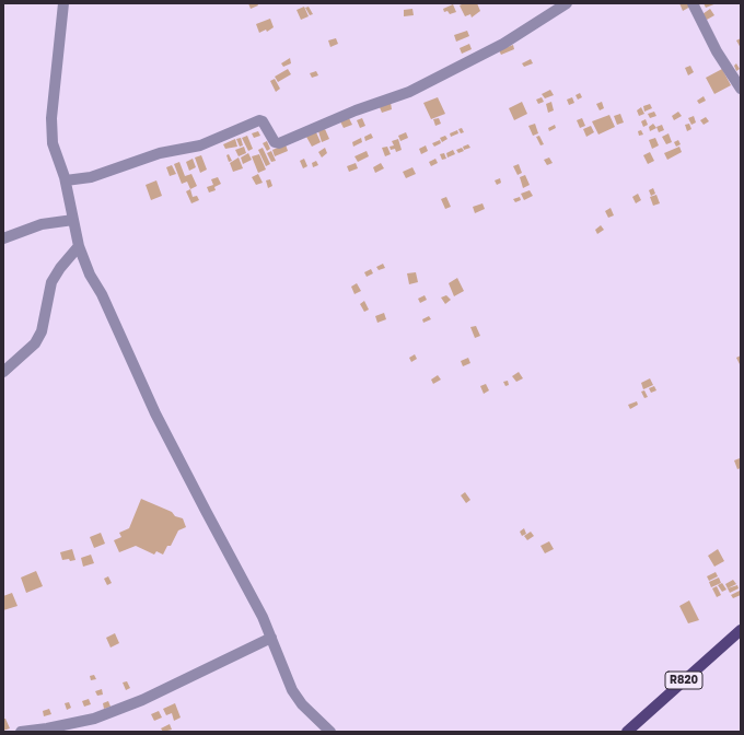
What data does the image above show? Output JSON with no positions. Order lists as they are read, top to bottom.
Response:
{
  "streets": {
    "main road": ["R820"]
  }
}
